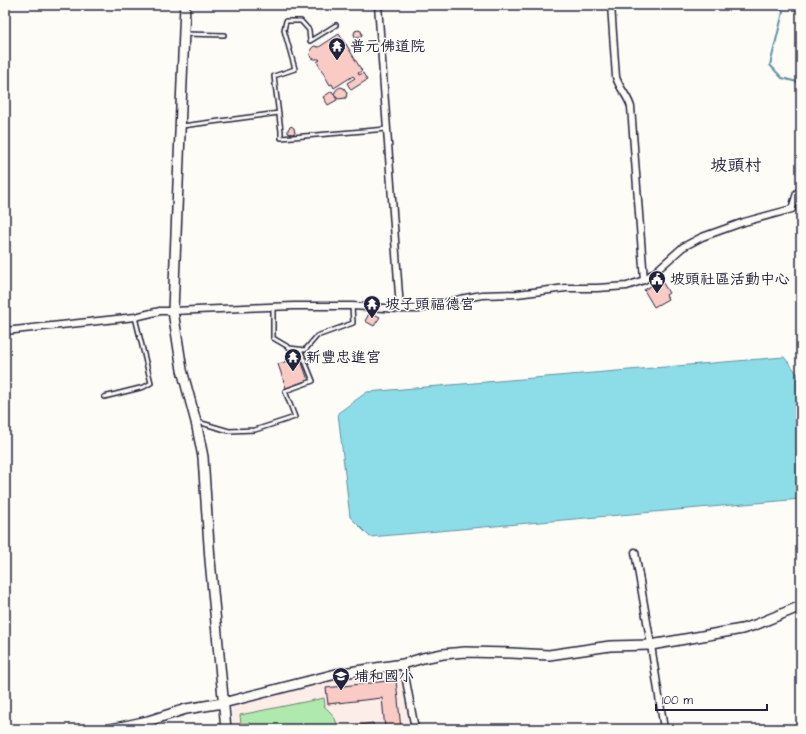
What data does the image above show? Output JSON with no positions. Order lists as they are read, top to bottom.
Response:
{
  "districts": ["坡頭村"],
  "places": {
    "temple": ["普元佛道院", "坡子頭福德宫", "新豐忠進宮"],
    "public building": ["坡頭社區活動中心"],
    "school or university": ["埔和國小"]
  },
  "scale_bar": "100 m"
}
